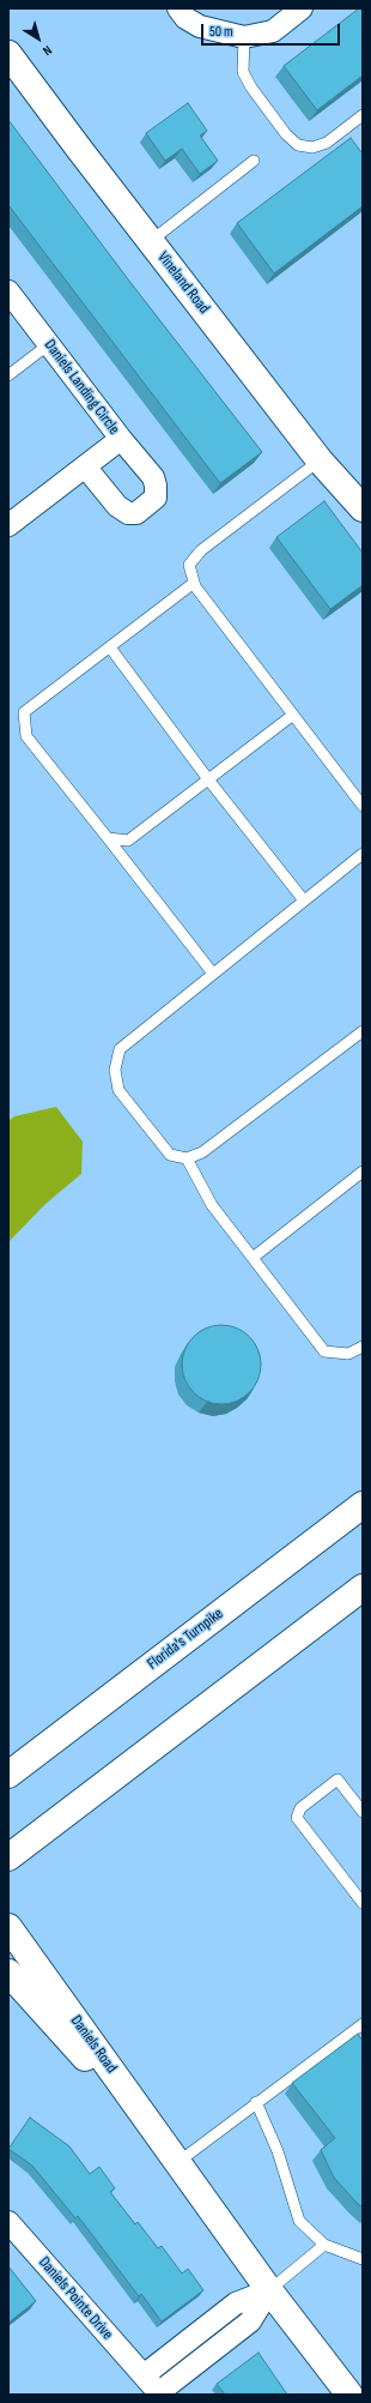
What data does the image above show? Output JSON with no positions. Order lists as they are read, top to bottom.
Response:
{
  "streets": {
    "main road": ["Vineland Road", "Florida's Turnpike", "Daniels Road"],
    "street": ["Daniels Landing Circle", "Daniels Pointe Drive"]
  },
  "scale_bar": "50 m",
  "north": "bottom right"
}
